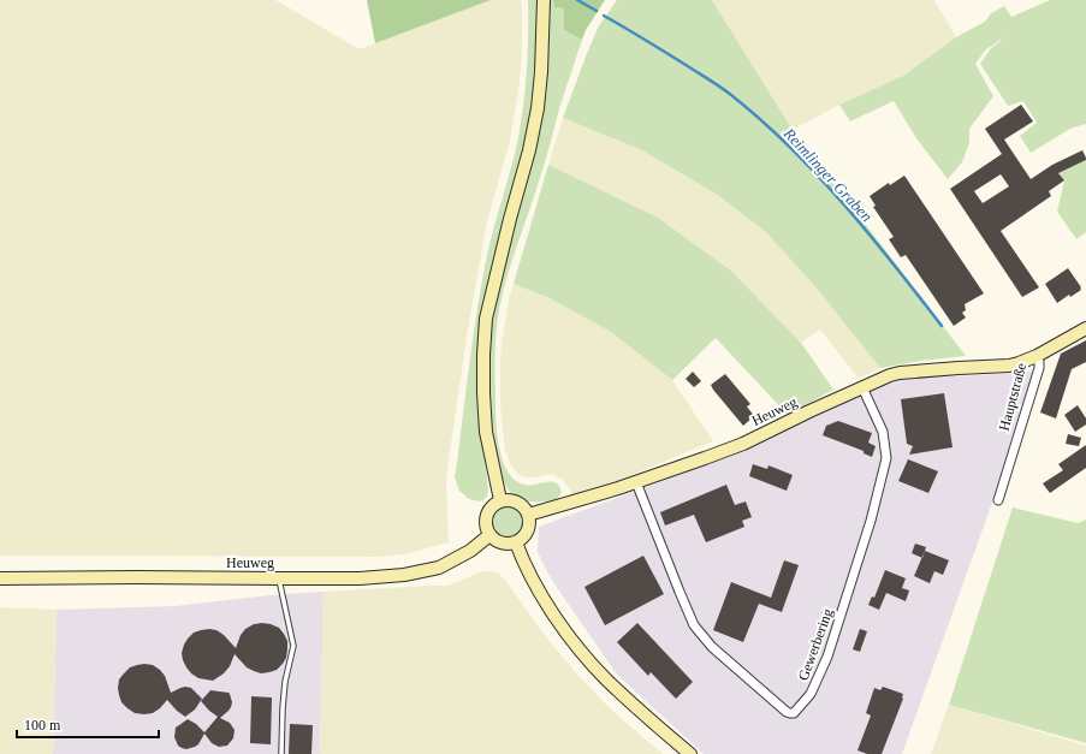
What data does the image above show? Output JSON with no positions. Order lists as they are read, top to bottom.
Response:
{
  "streets": {
    "street": ["Hauptstraße", "Heuweg", "Gewerbering"]
  },
  "crossings": [
    ["Hauptstraße", "Heuweg"],
    ["Heuweg", "Gewerbering"]
  ],
  "water": ["Reimlinger Graben"],
  "scale_bar": "100 m"
}
